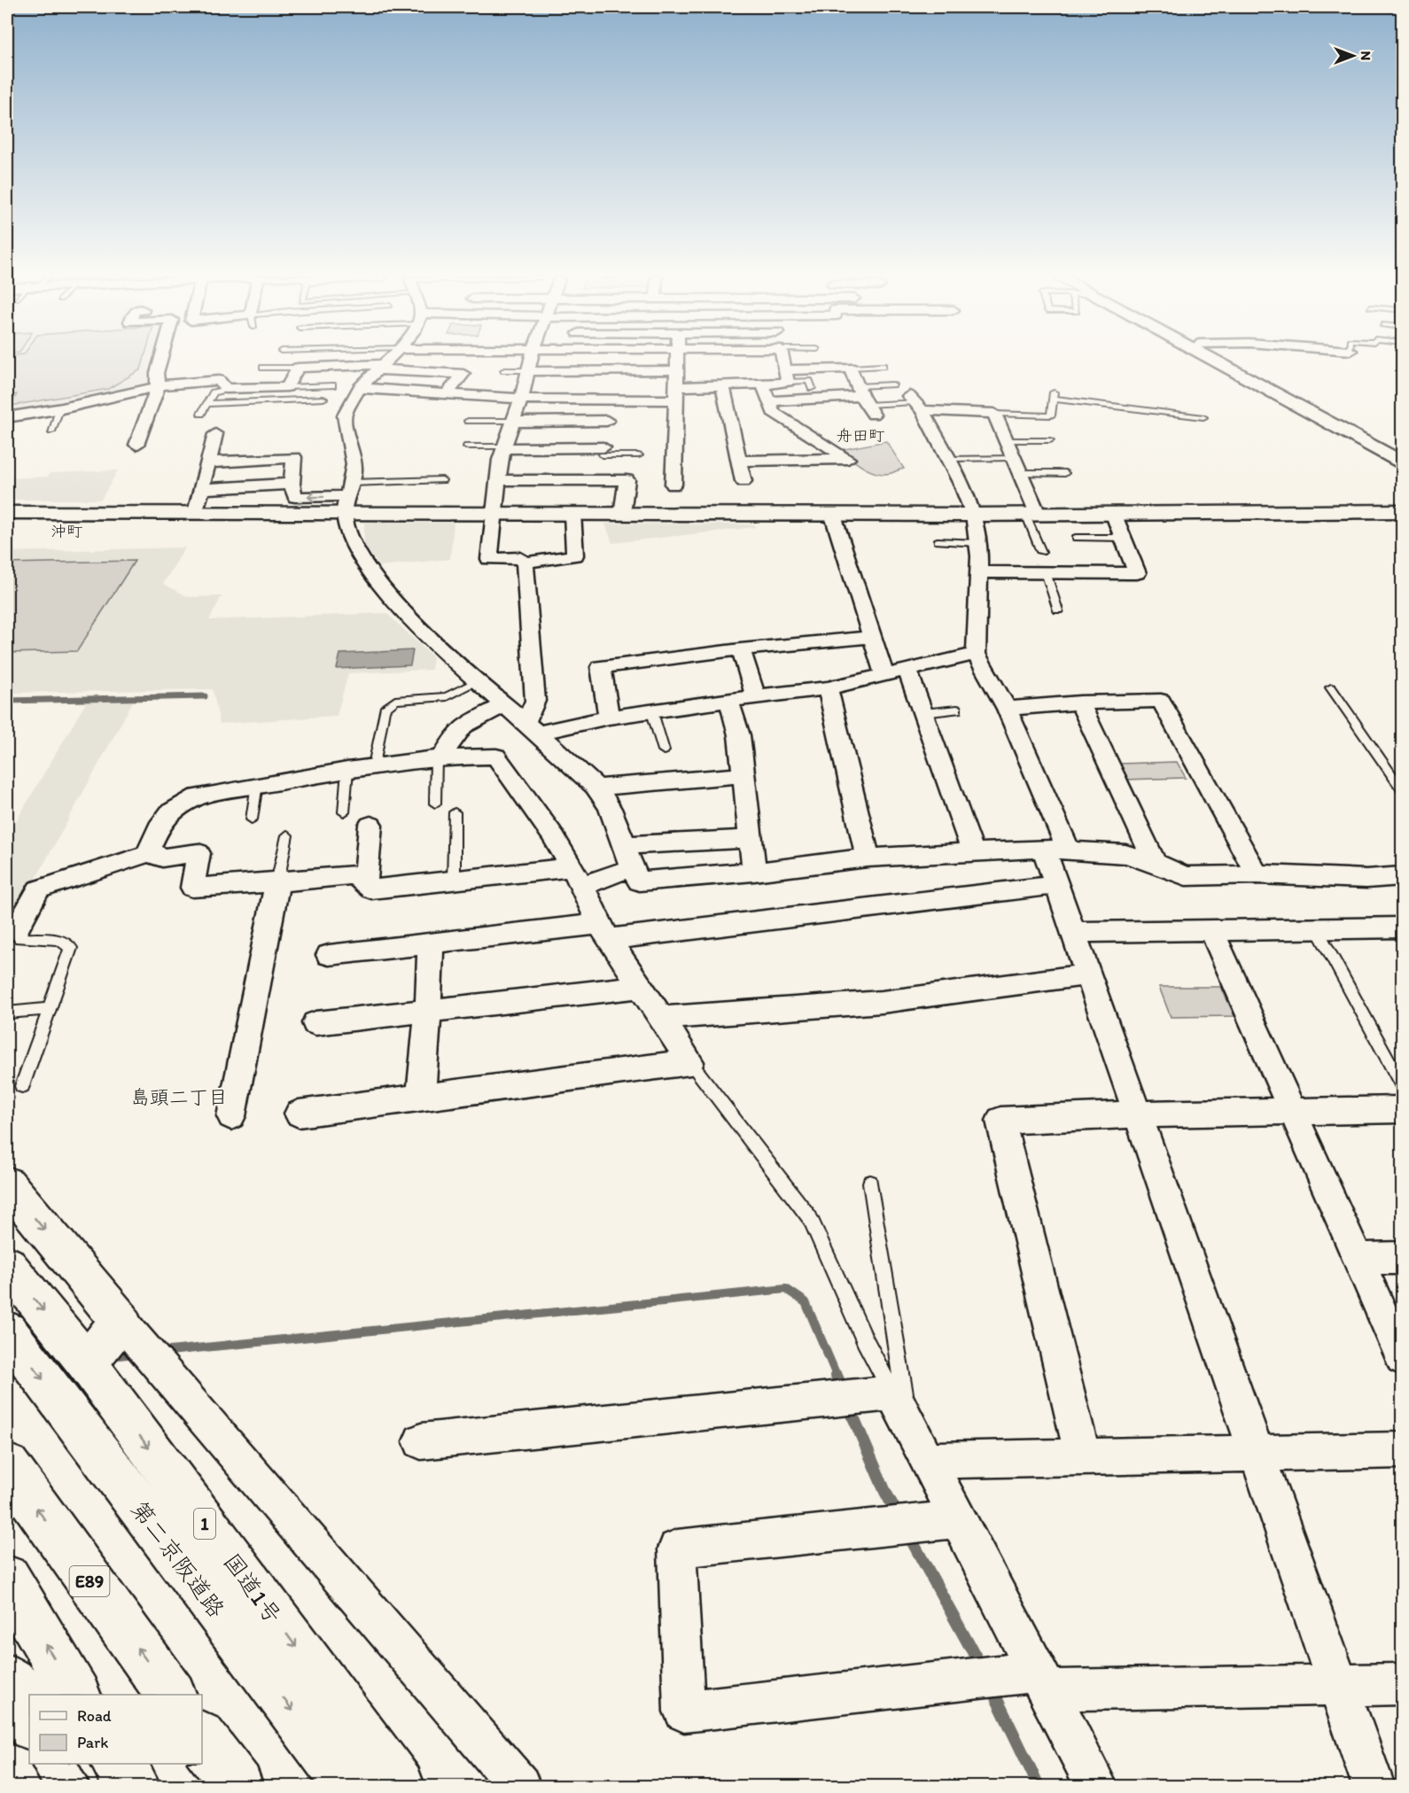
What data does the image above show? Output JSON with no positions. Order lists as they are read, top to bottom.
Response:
{
  "streets": {
    "main road": [
      "1",
      "第二京阪道路",
      "E89",
      "国道1号"
    ]
  },
  "districts": ["舟田町", "沖町", "島頭二丁目"],
  "legend": ["Road", "Park"],
  "north": "right"
}
